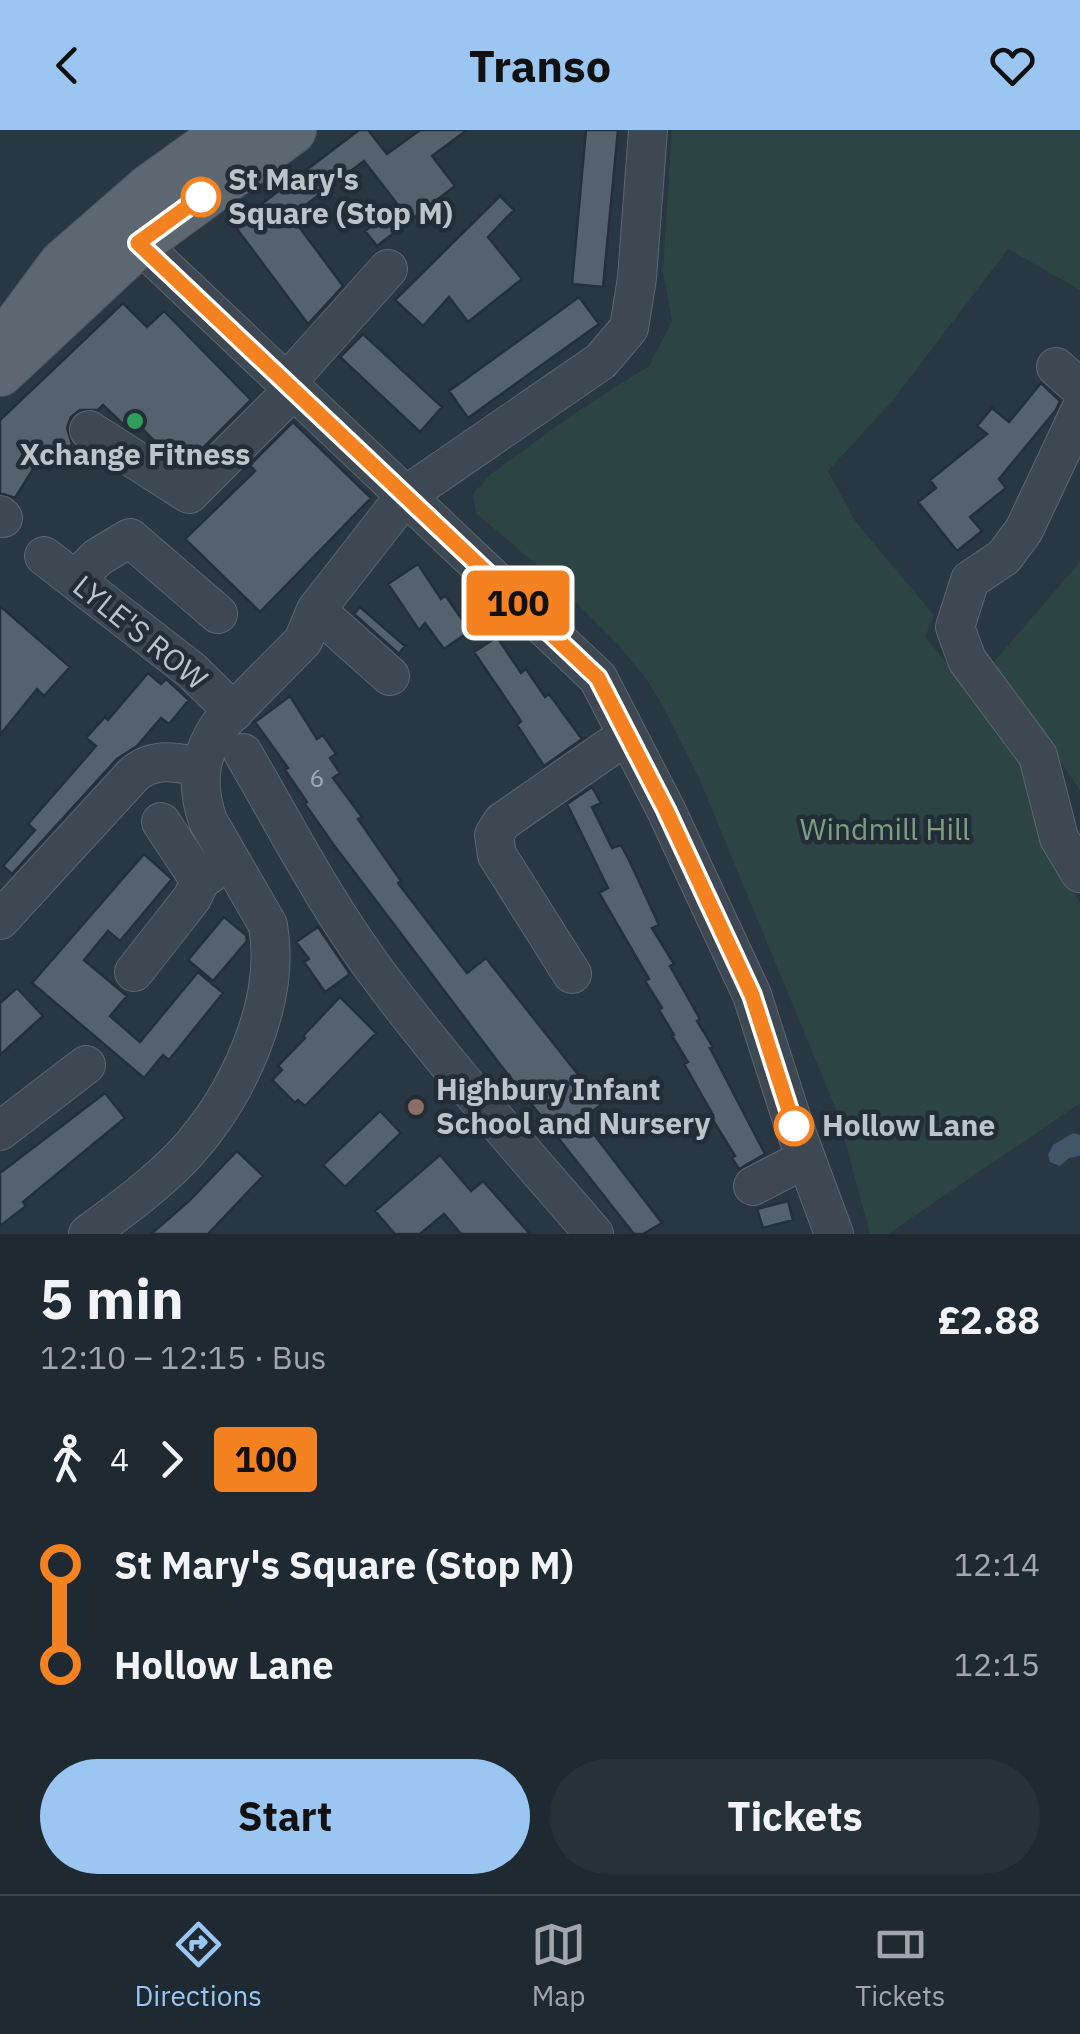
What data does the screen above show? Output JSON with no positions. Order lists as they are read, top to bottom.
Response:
{
  "streets": {
    "street": ["LYLE'S ROW"]
  },
  "parks": ["Windmill Hill"],
  "places": [
    "St Mary's Square (Stop M)",
    "Xchange Fitness",
    "Highbury Infant School and Nursery",
    "Hollow Lane"
  ],
  "lines": ["bus line 100"],
  "house_numbers": ["6"],
  "page": {
    "header": "Transo",
    "on_map": "100",
    "heading": ["5 min", "12:10 – 12:15 · Bus", "£2.88"],
    "legs": ["4", "100"],
    "list": [
      {
        "name": "St Mary's Square (Stop M)",
        "value": "12:14"
      },
      {
        "name": "Hollow Lane",
        "value": "12:15"
      }
    ],
    "buttons": ["Start", "Tickets"],
    "tabs": ["Directions", "Map", "Tickets"]
  }
}
